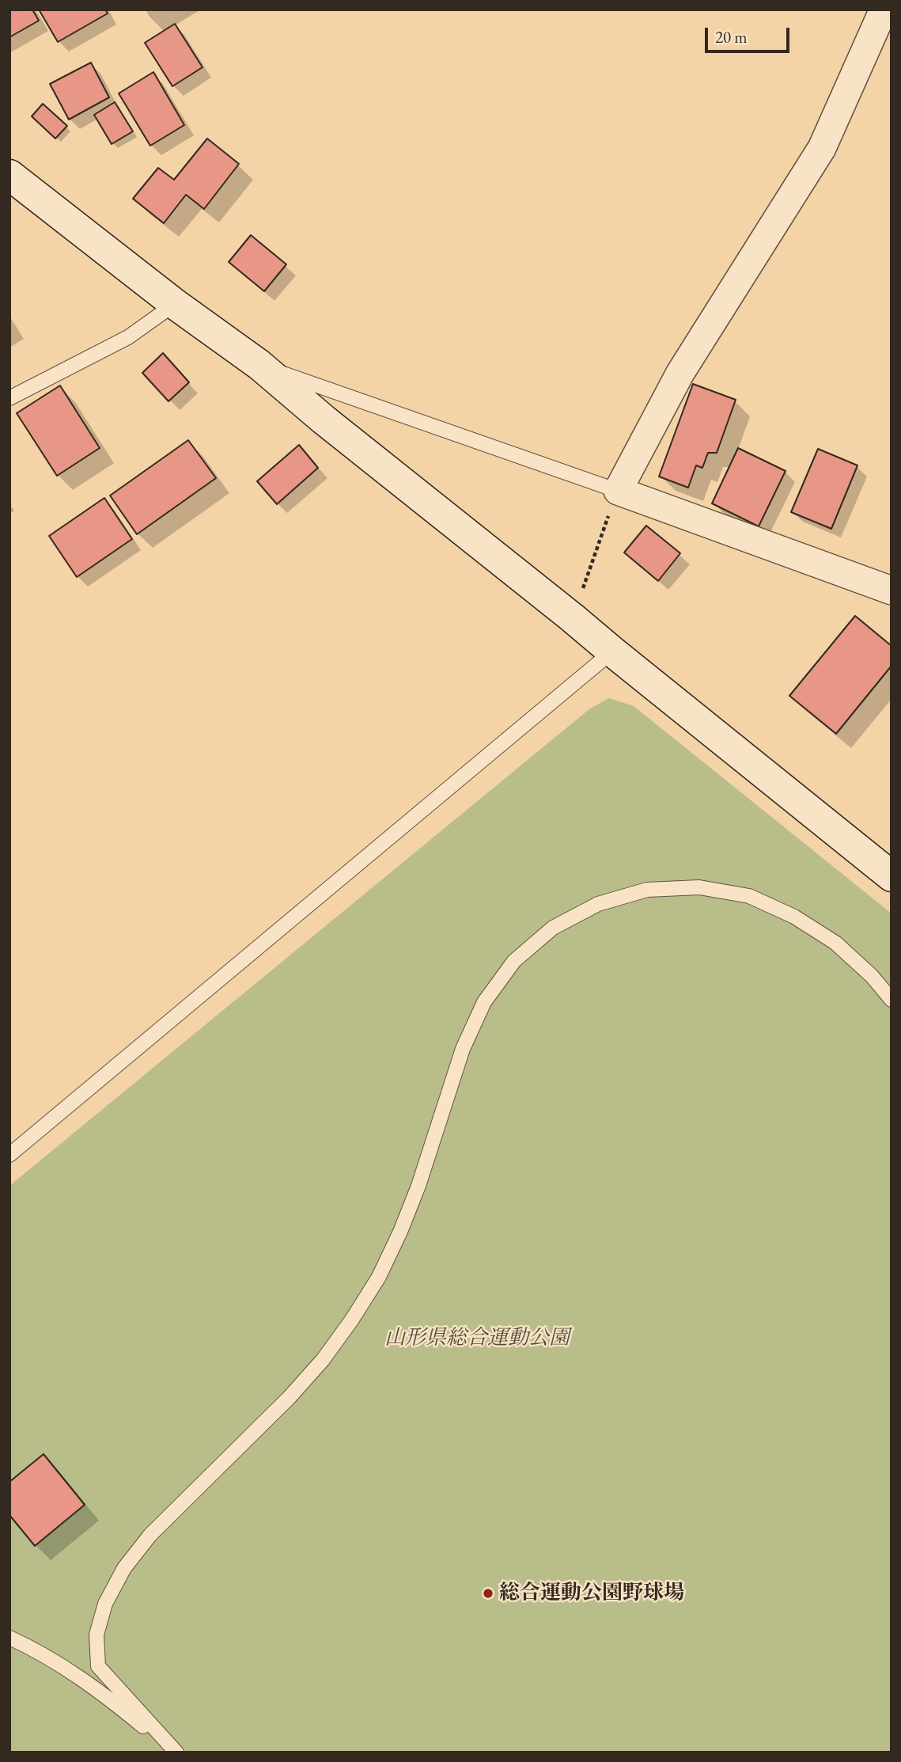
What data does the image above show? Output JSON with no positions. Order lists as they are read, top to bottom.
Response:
{
  "parks": ["山形県総合運動公園"],
  "places": ["総合運動公園野球場"],
  "scale_bar": "20 m"
}
